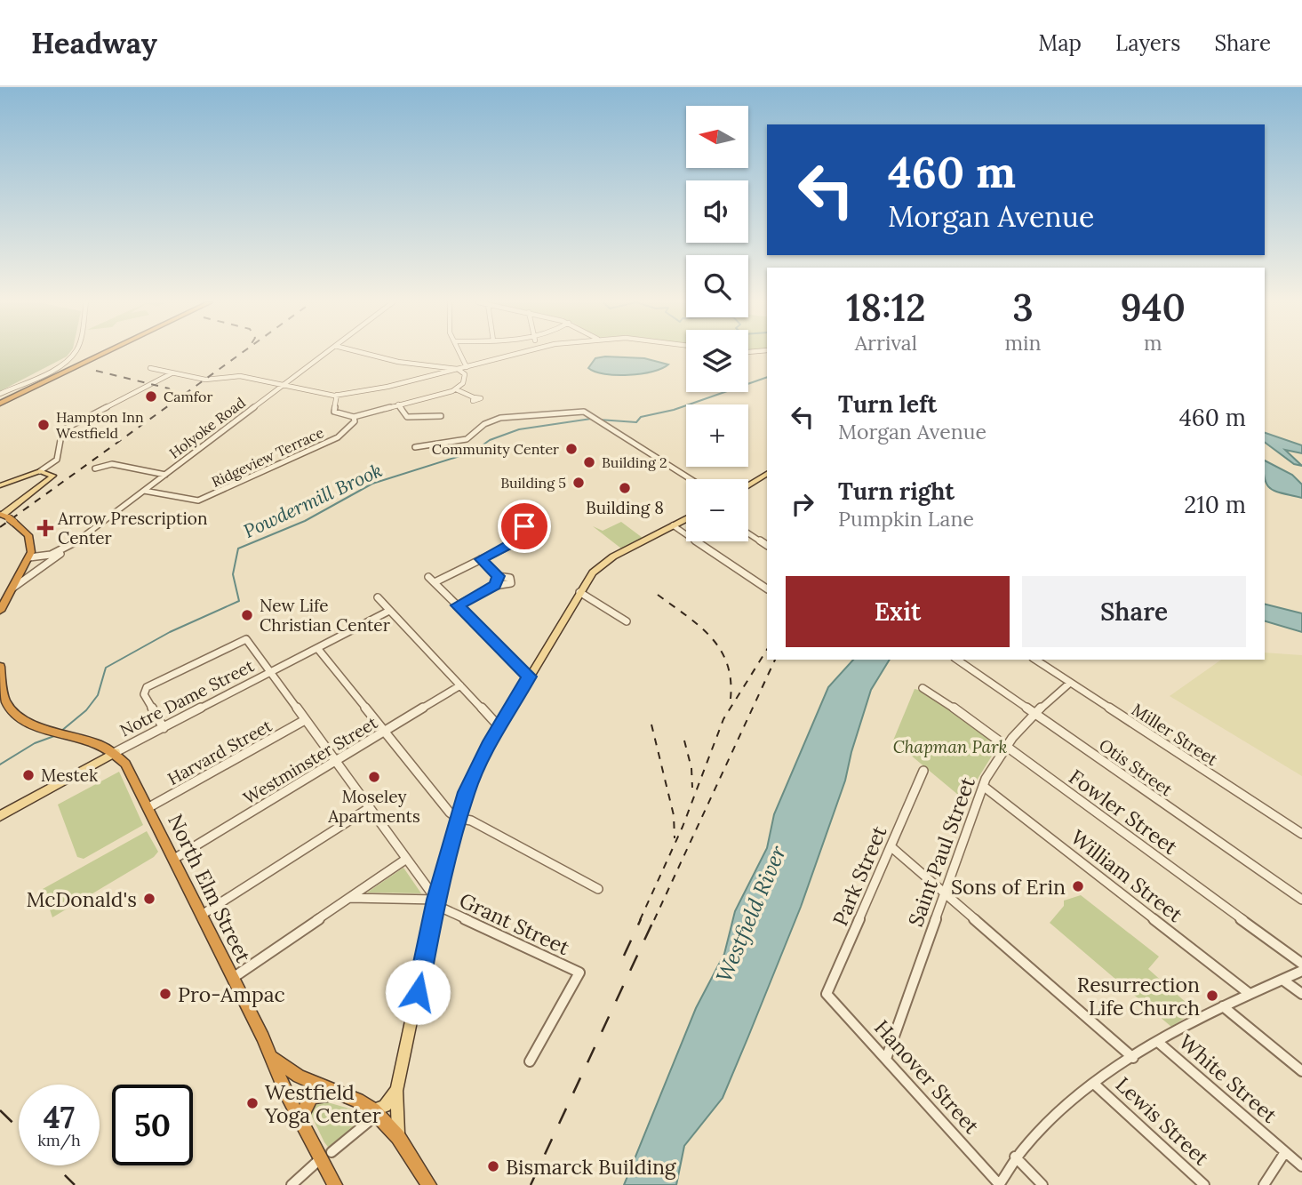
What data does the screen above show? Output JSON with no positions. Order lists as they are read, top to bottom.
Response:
{
  "streets": {
    "highway": ["North Elm Street"],
    "main road": ["Notre Dame Street"],
    "street": [
      "Holyoke Road",
      "Ridgeview Terrace",
      "Miller Street",
      "Harvard Street",
      "Westminster Street",
      "Otis Street",
      "Fowler Street",
      "Saint Paul Street",
      "Park Street",
      "William Street",
      "Grant Street",
      "Hanover Street",
      "White Street",
      "Lewis Street"
    ]
  },
  "crossings": [
    ["Holyoke Road", "Ridgeview Terrace"],
    ["Notre Dame Street", "North Elm Street"],
    ["Miller Street", "Saint Paul Street"],
    ["Harvard Street", "North Elm Street"],
    ["Westminster Street", "North Elm Street"],
    ["Otis Street", "Saint Paul Street"],
    ["Fowler Street", "Saint Paul Street"],
    ["Saint Paul Street", "William Street"],
    ["Saint Paul Street", "Hanover Street"],
    ["Park Street", "Hanover Street"]
  ],
  "water": ["Powdermill Brook", "Westfield River"],
  "parks": ["Chapman Park"],
  "places": {
    "other": [
      "Camfor",
      "Hampton Inn Westfield",
      "Community Center",
      "Building 2",
      "Building 5",
      "Building 8",
      "New Life Christian Center",
      "Mestek",
      "Moseley Apartments",
      "Sons of Erin",
      "McDonald's",
      "Pro-Ampac",
      "Resurrection Life Church",
      "Westfield Yoga Center",
      "Bismarck Building"
    ],
    "health": ["Arrow Prescription Center"]
  },
  "north": "left",
  "page": {
    "header": "Headway",
    "nav": ["Map", "Layers", "Share"],
    "map_buttons": ["+", "−"],
    "turn": ["460 m", "Morgan Avenue"],
    "eta": [
      "18:12",
      "Arrival",
      "3",
      "min",
      "940",
      "m"
    ],
    "list": [
      {
        "name": "Turn left",
        "note": "Morgan Avenue",
        "value": "460 m"
      },
      {
        "name": "Turn right",
        "note": "Pumpkin Lane",
        "value": "210 m"
      }
    ],
    "buttons": ["Exit", "Share"],
    "speed": "47 km/h",
    "limit": "50"
  }
}
